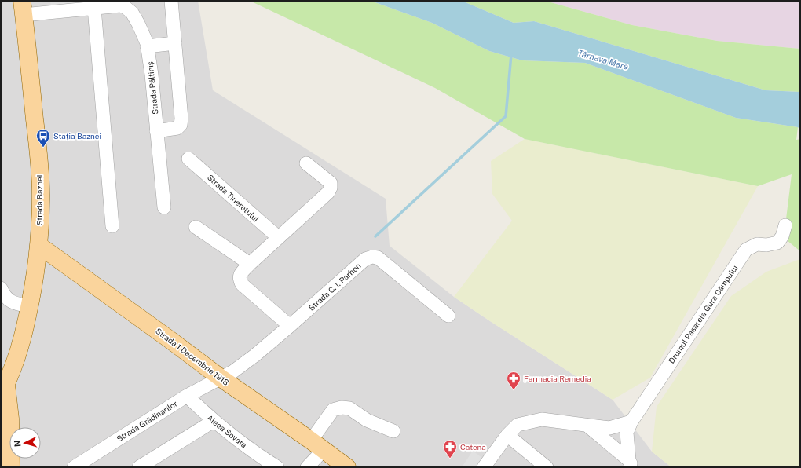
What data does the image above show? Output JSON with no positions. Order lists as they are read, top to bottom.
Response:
{
  "streets": {
    "main road": ["Strada Baznei", "Strada 1 Decembrie 1918"],
    "street": [
      "Strada Păltiniș",
      "Strada Tineretului",
      "Strada C. I. Parhon",
      "Drumul Pasarela Gura Câmpului",
      "Strada Grădinarilor",
      "Aleea Sovata"
    ]
  },
  "crossings": [
    ["Strada Păltiniș", "Strada Baznei"],
    ["Strada Baznei", "Strada 1 Decembrie 1918"],
    ["Strada C. I. Parhon", "Strada 1 Decembrie 1918"],
    ["Strada C. I. Parhon", "Strada Grădinarilor"],
    ["Strada 1 Decembrie 1918", "Strada Grădinarilor"],
    ["Strada Grădinarilor", "Aleea Sovata"]
  ],
  "water": ["Târnava Mare"],
  "places": {
    "bus stop": ["Stația Baznei"],
    "pharmacy": ["Farmacia Remedia", "Catena"]
  },
  "north": "left"
}
